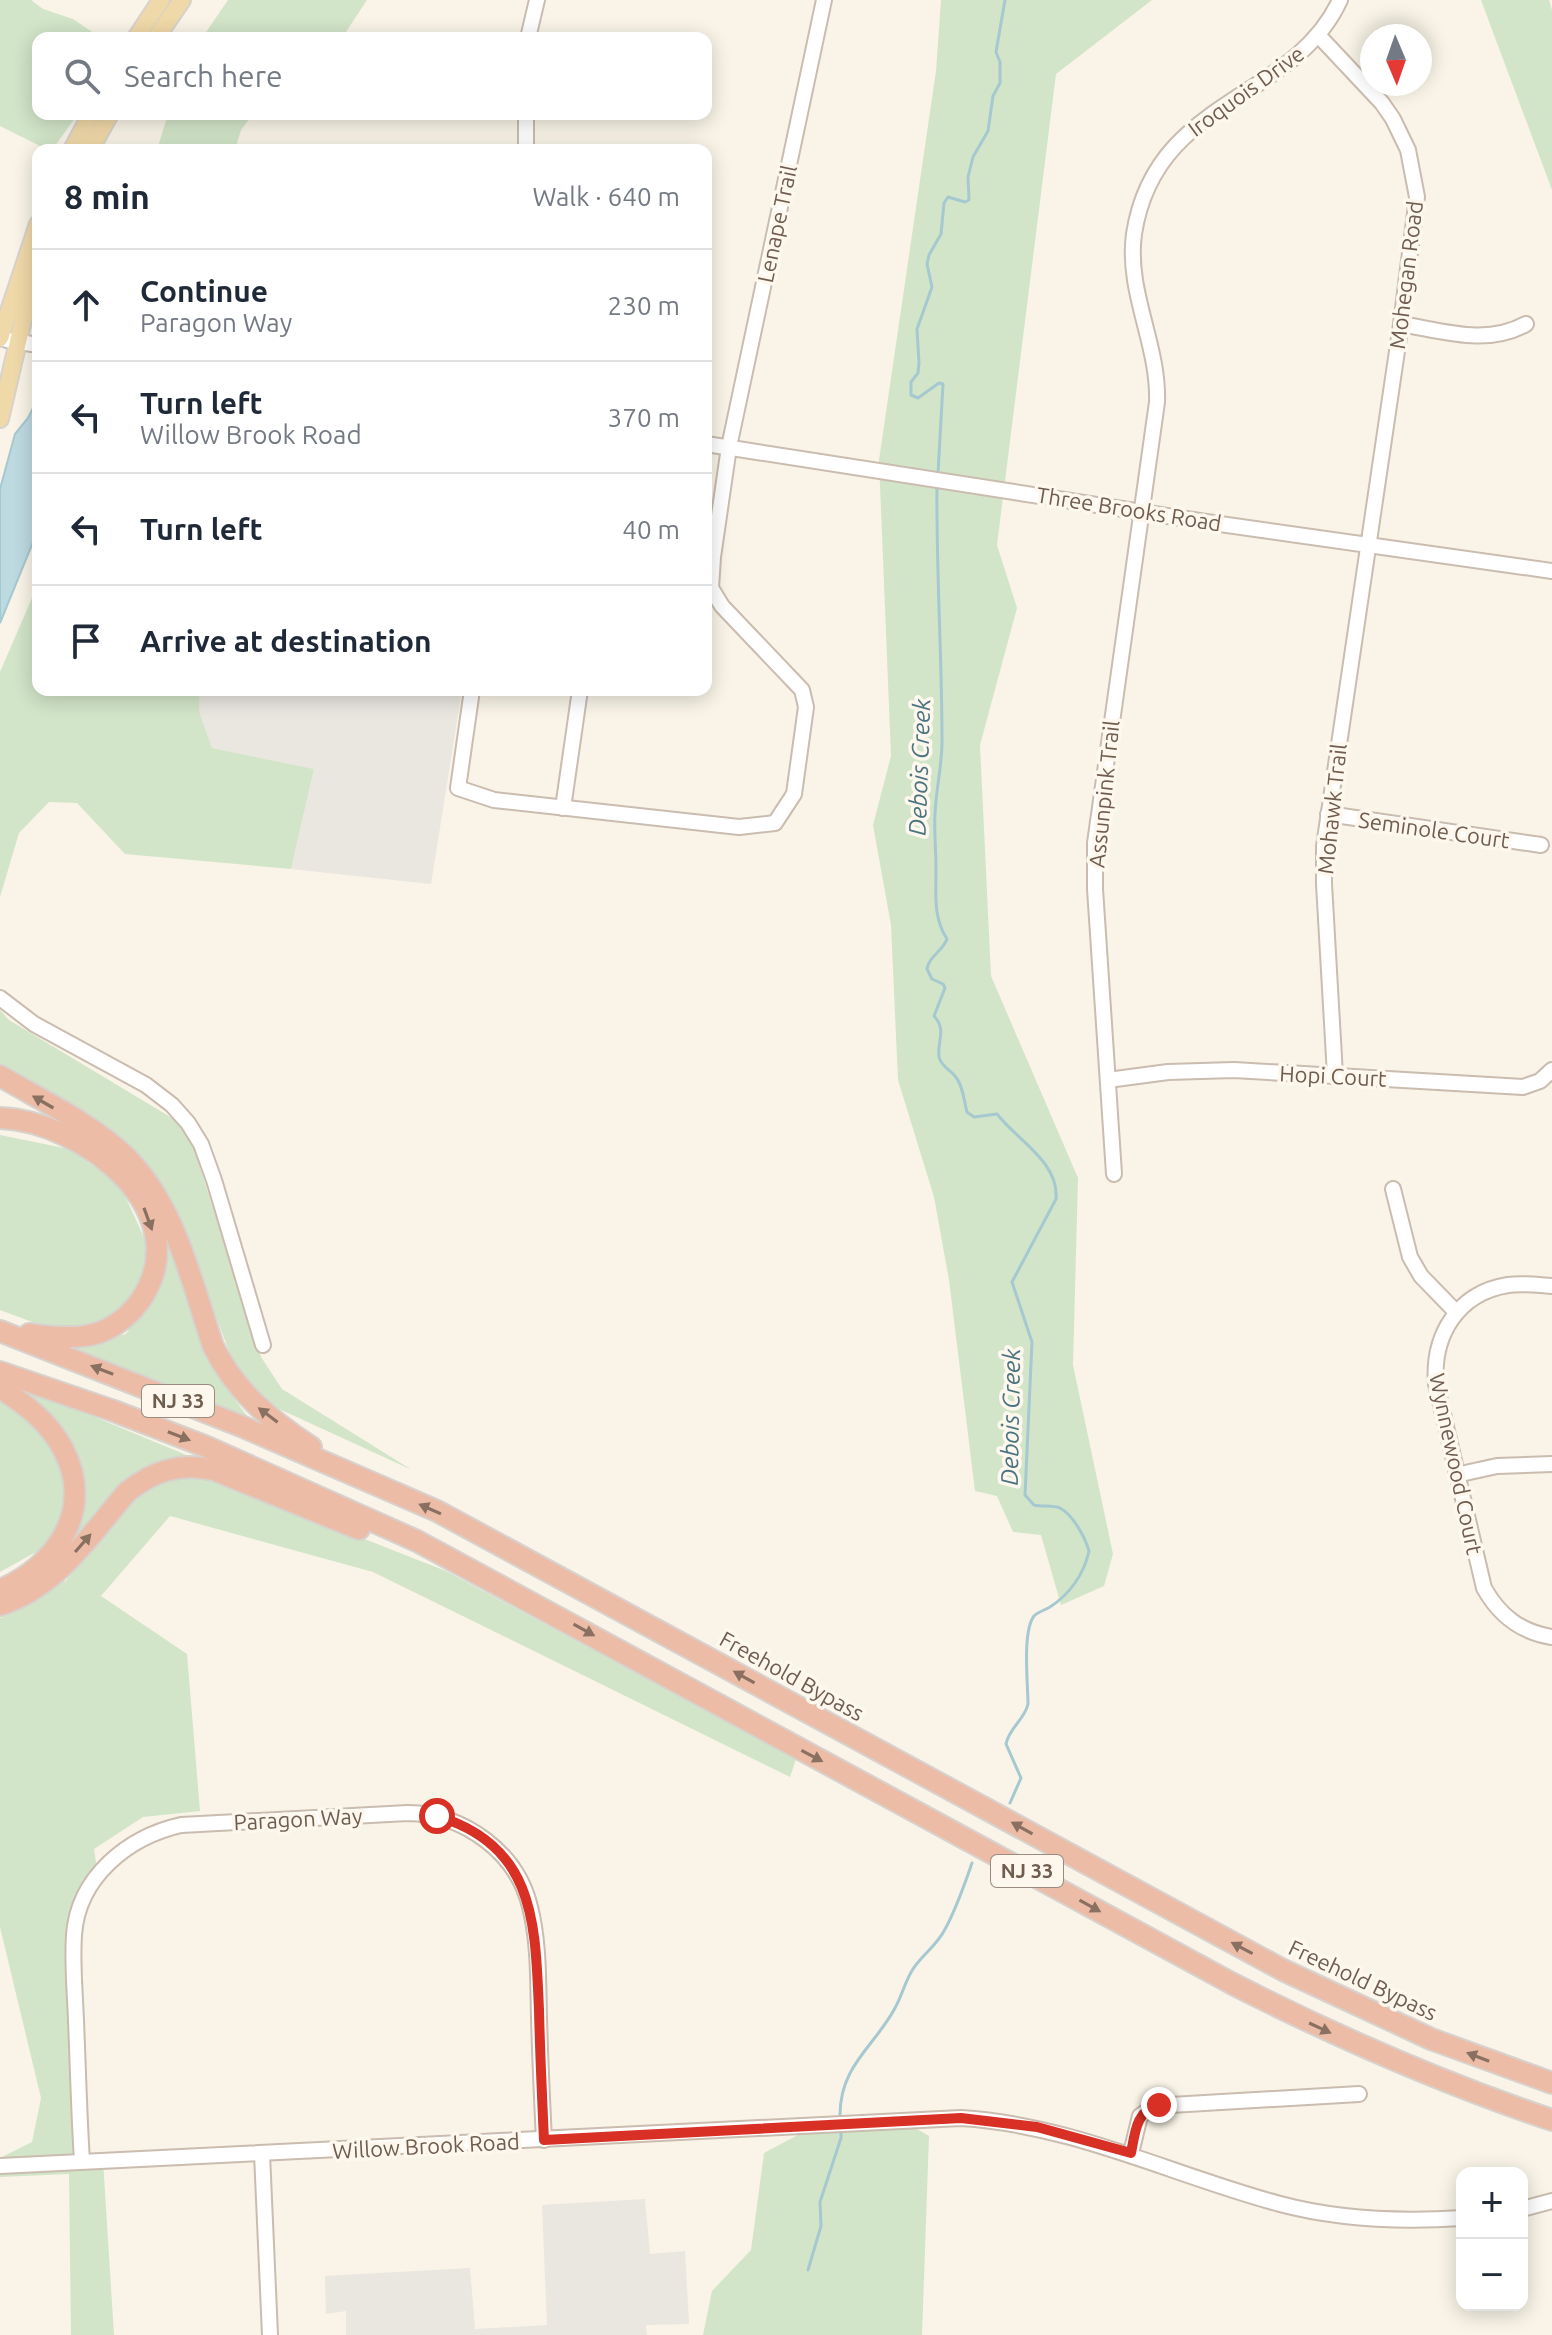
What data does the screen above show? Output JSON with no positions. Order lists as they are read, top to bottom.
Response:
{
  "streets": {
    "highway": ["NJ 33", "Freehold Bypass"],
    "street": [
      "Iroquois Drive",
      "Lenape Trail",
      "Mohegan Road",
      "Three Brooks Road",
      "Assunpink Trail",
      "Mohawk Trail",
      "Seminole Court",
      "Hopi Court",
      "Wynnewood Court",
      "Paragon Way",
      "Willow Brook Road"
    ]
  },
  "crossings": [
    ["Iroquois Drive", "Mohegan Road"],
    ["Iroquois Drive", "Three Brooks Road"],
    ["Iroquois Drive", "Assunpink Trail"],
    ["Lenape Trail", "Three Brooks Road"],
    ["Mohegan Road", "Three Brooks Road"],
    ["Mohegan Road", "Mohawk Trail"],
    ["Three Brooks Road", "Assunpink Trail"],
    ["Three Brooks Road", "Mohawk Trail"],
    ["Assunpink Trail", "Hopi Court"],
    ["Mohawk Trail", "Seminole Court"],
    ["Mohawk Trail", "Hopi Court"],
    ["Paragon Way", "Willow Brook Road"]
  ],
  "water": ["Debois Creek"],
  "north": "bottom",
  "page": {
    "search": "Search here",
    "heading": ["8 min", "Walk · 640 m"],
    "list": [
      ["Continue", "Paragon Way", "230 m"],
      ["Turn left", "Willow Brook Road", "370 m"],
      ["Turn left", "40 m"],
      "Arrive at destination"
    ],
    "map_buttons": ["+", "−"]
  }
}
